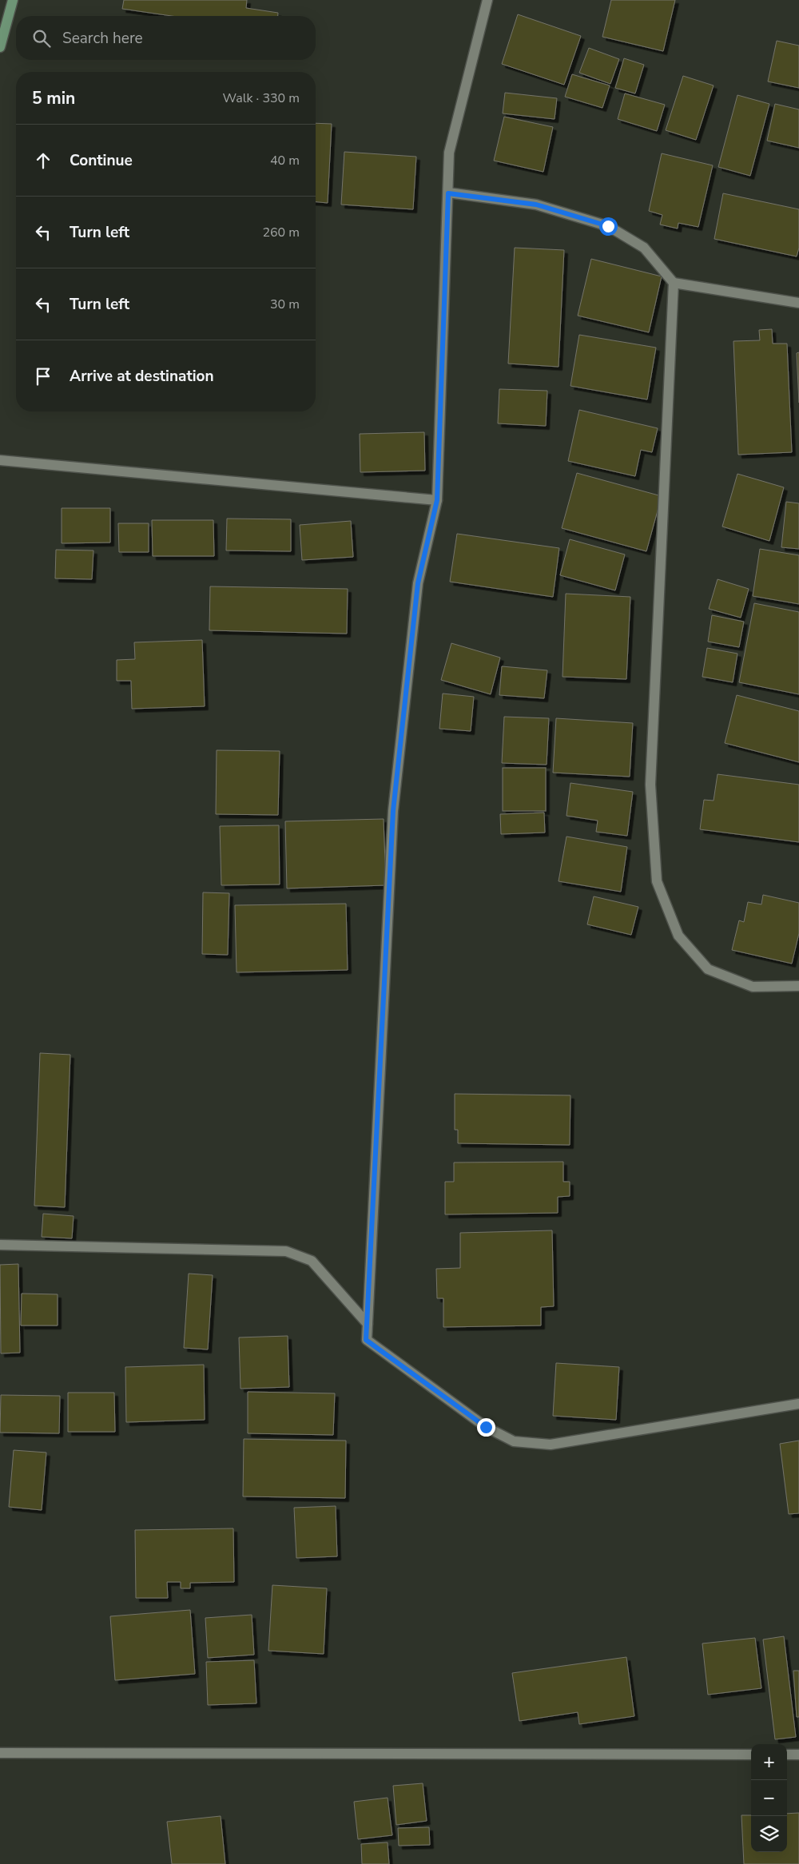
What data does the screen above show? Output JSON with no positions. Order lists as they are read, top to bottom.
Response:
{
  "page": {
    "search": "Search here",
    "heading": ["5 min", "Walk · 330 m"],
    "list": [
      ["Continue", "40 m"],
      ["Turn left", "260 m"],
      ["Turn left", "30 m"],
      "Arrive at destination"
    ],
    "map_buttons": ["+", "−"]
  }
}
